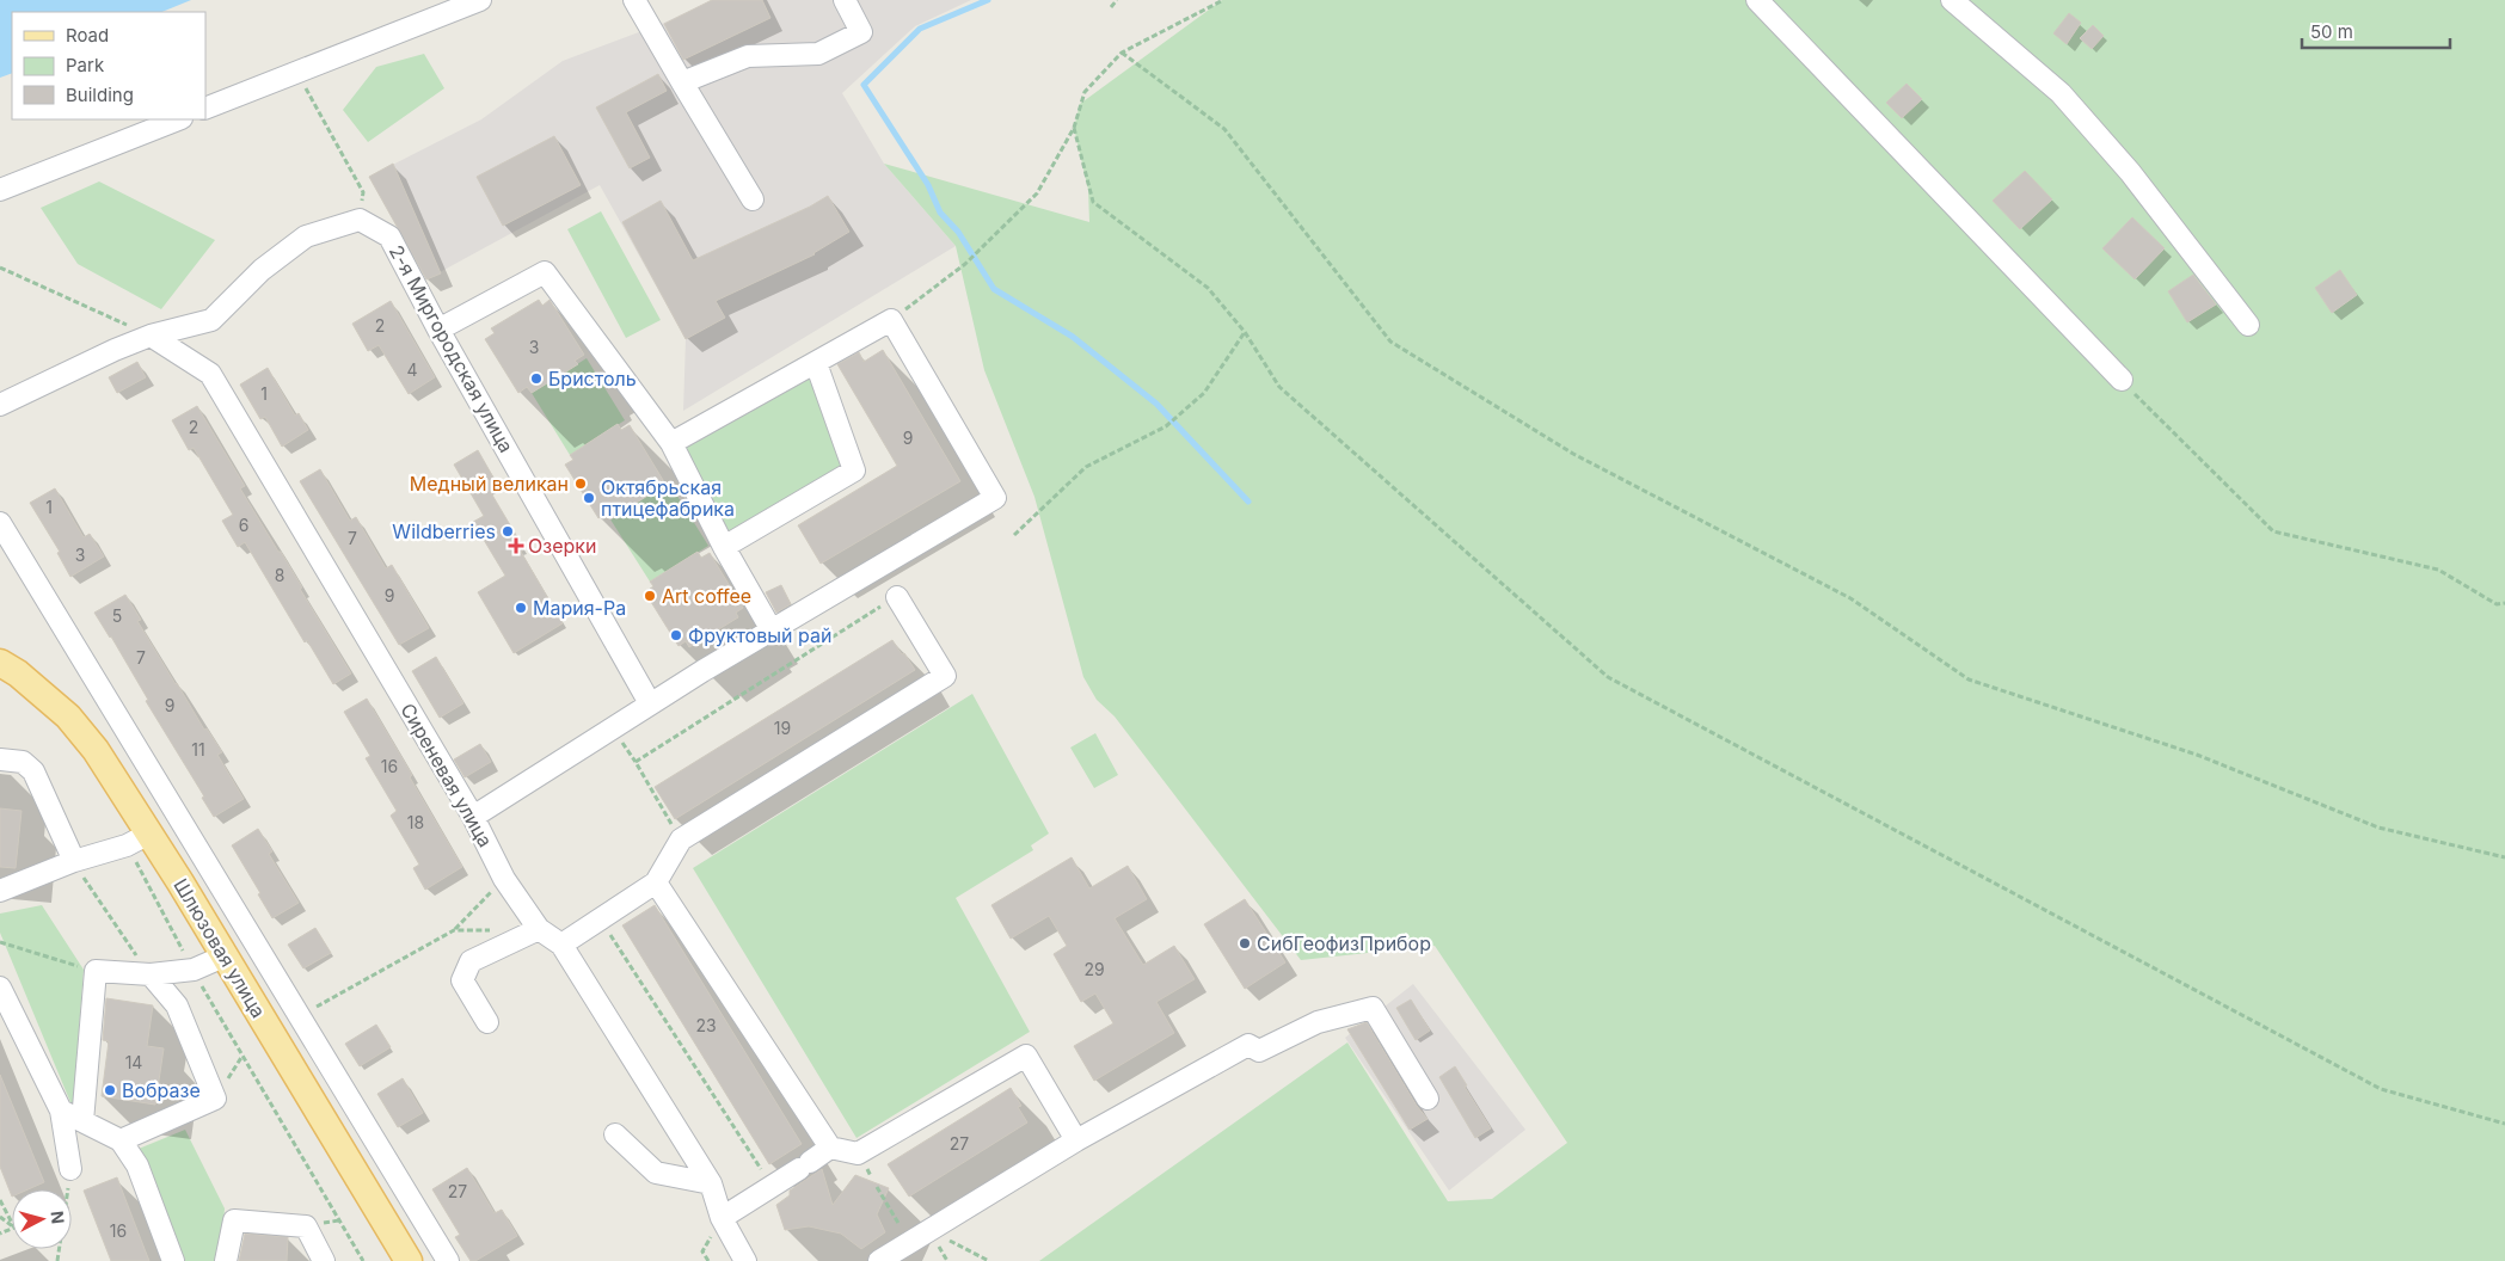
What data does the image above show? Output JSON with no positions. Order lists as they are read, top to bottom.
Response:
{
  "streets": {
    "main road": ["Шлюзовая улица"],
    "street": ["2-я Миргородская улица", "Сиреневая улица"]
  },
  "places": {
    "other": [
      "Бристоль",
      "Медный великан",
      "Октябрьская птицефабрика",
      "Wildberries",
      "Art coffee",
      "Мария-Ра",
      "Фруктовый рай",
      "СибГеофизПрибор",
      "Вобразе"
    ],
    "health": ["Озерки"]
  },
  "house_numbers": [
    "2",
    "3",
    "4",
    "1",
    "2",
    "9",
    "1",
    "6",
    "7",
    "3",
    "8",
    "9",
    "5",
    "7",
    "9",
    "19",
    "11",
    "16",
    "18",
    "29",
    "23",
    "14",
    "27",
    "27",
    "16"
  ],
  "legend": ["Road", "Park", "Building"],
  "scale_bar": "50 m",
  "north": "right"
}
